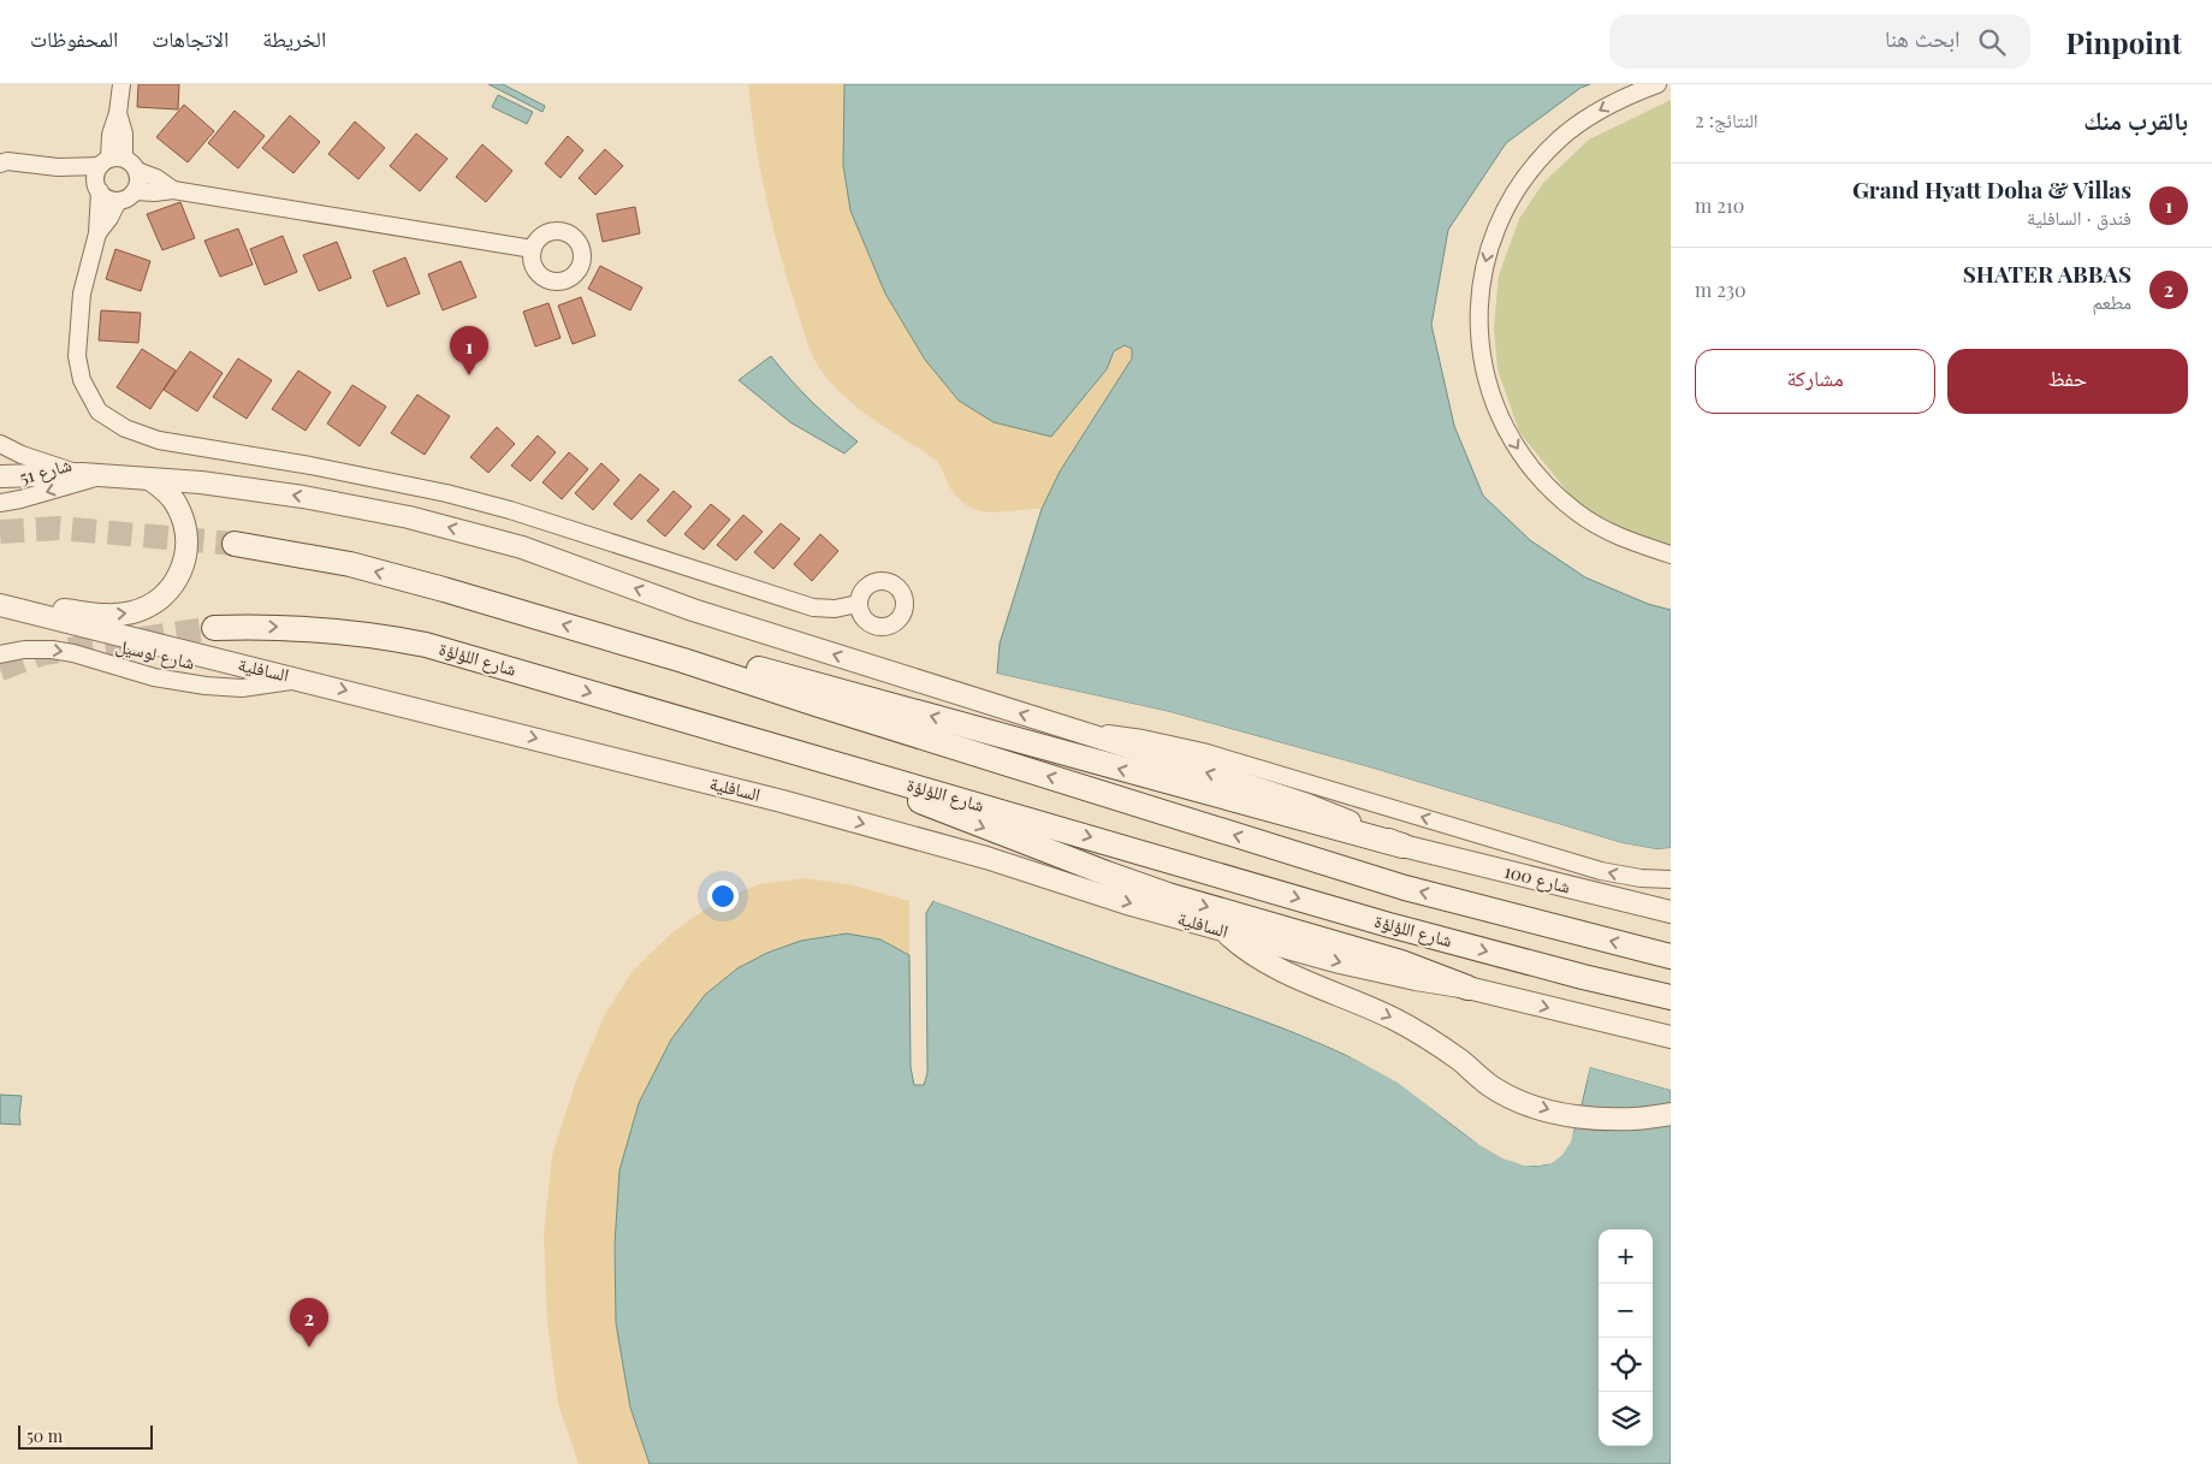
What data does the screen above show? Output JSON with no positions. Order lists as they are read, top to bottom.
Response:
{
  "streets": {
    "main road": ["شارع اللؤلؤة"],
    "street": [
      "شارع 51",
      "شارع لوسيل",
      "السافلية",
      "شارع 100"
    ]
  },
  "crossings": [
    ["شارع لوسيل", "السافلية"]
  ],
  "one_way": ["شارع لوسيل"],
  "scale_bar": "50 m",
  "page": {
    "header": "Pinpoint",
    "search": "ابحث هنا",
    "nav": ["الخريطة", "الاتجاهات", "المحفوظات"],
    "heading": ["بالقرب منك", "النتائج: 2"],
    "list": [
      {
        "mark": "1",
        "name": "Grand Hyatt Doha & Villas",
        "note": "فندق · السافلية",
        "value": "210 m"
      },
      {
        "mark": "2",
        "name": "SHATER ABBAS",
        "note": "مطعم",
        "value": "230 m"
      }
    ],
    "pins": ["1", "2"],
    "buttons": ["حفظ", "مشاركة"],
    "map_buttons": ["+", "−"],
    "scale": "50 m"
  }
}
